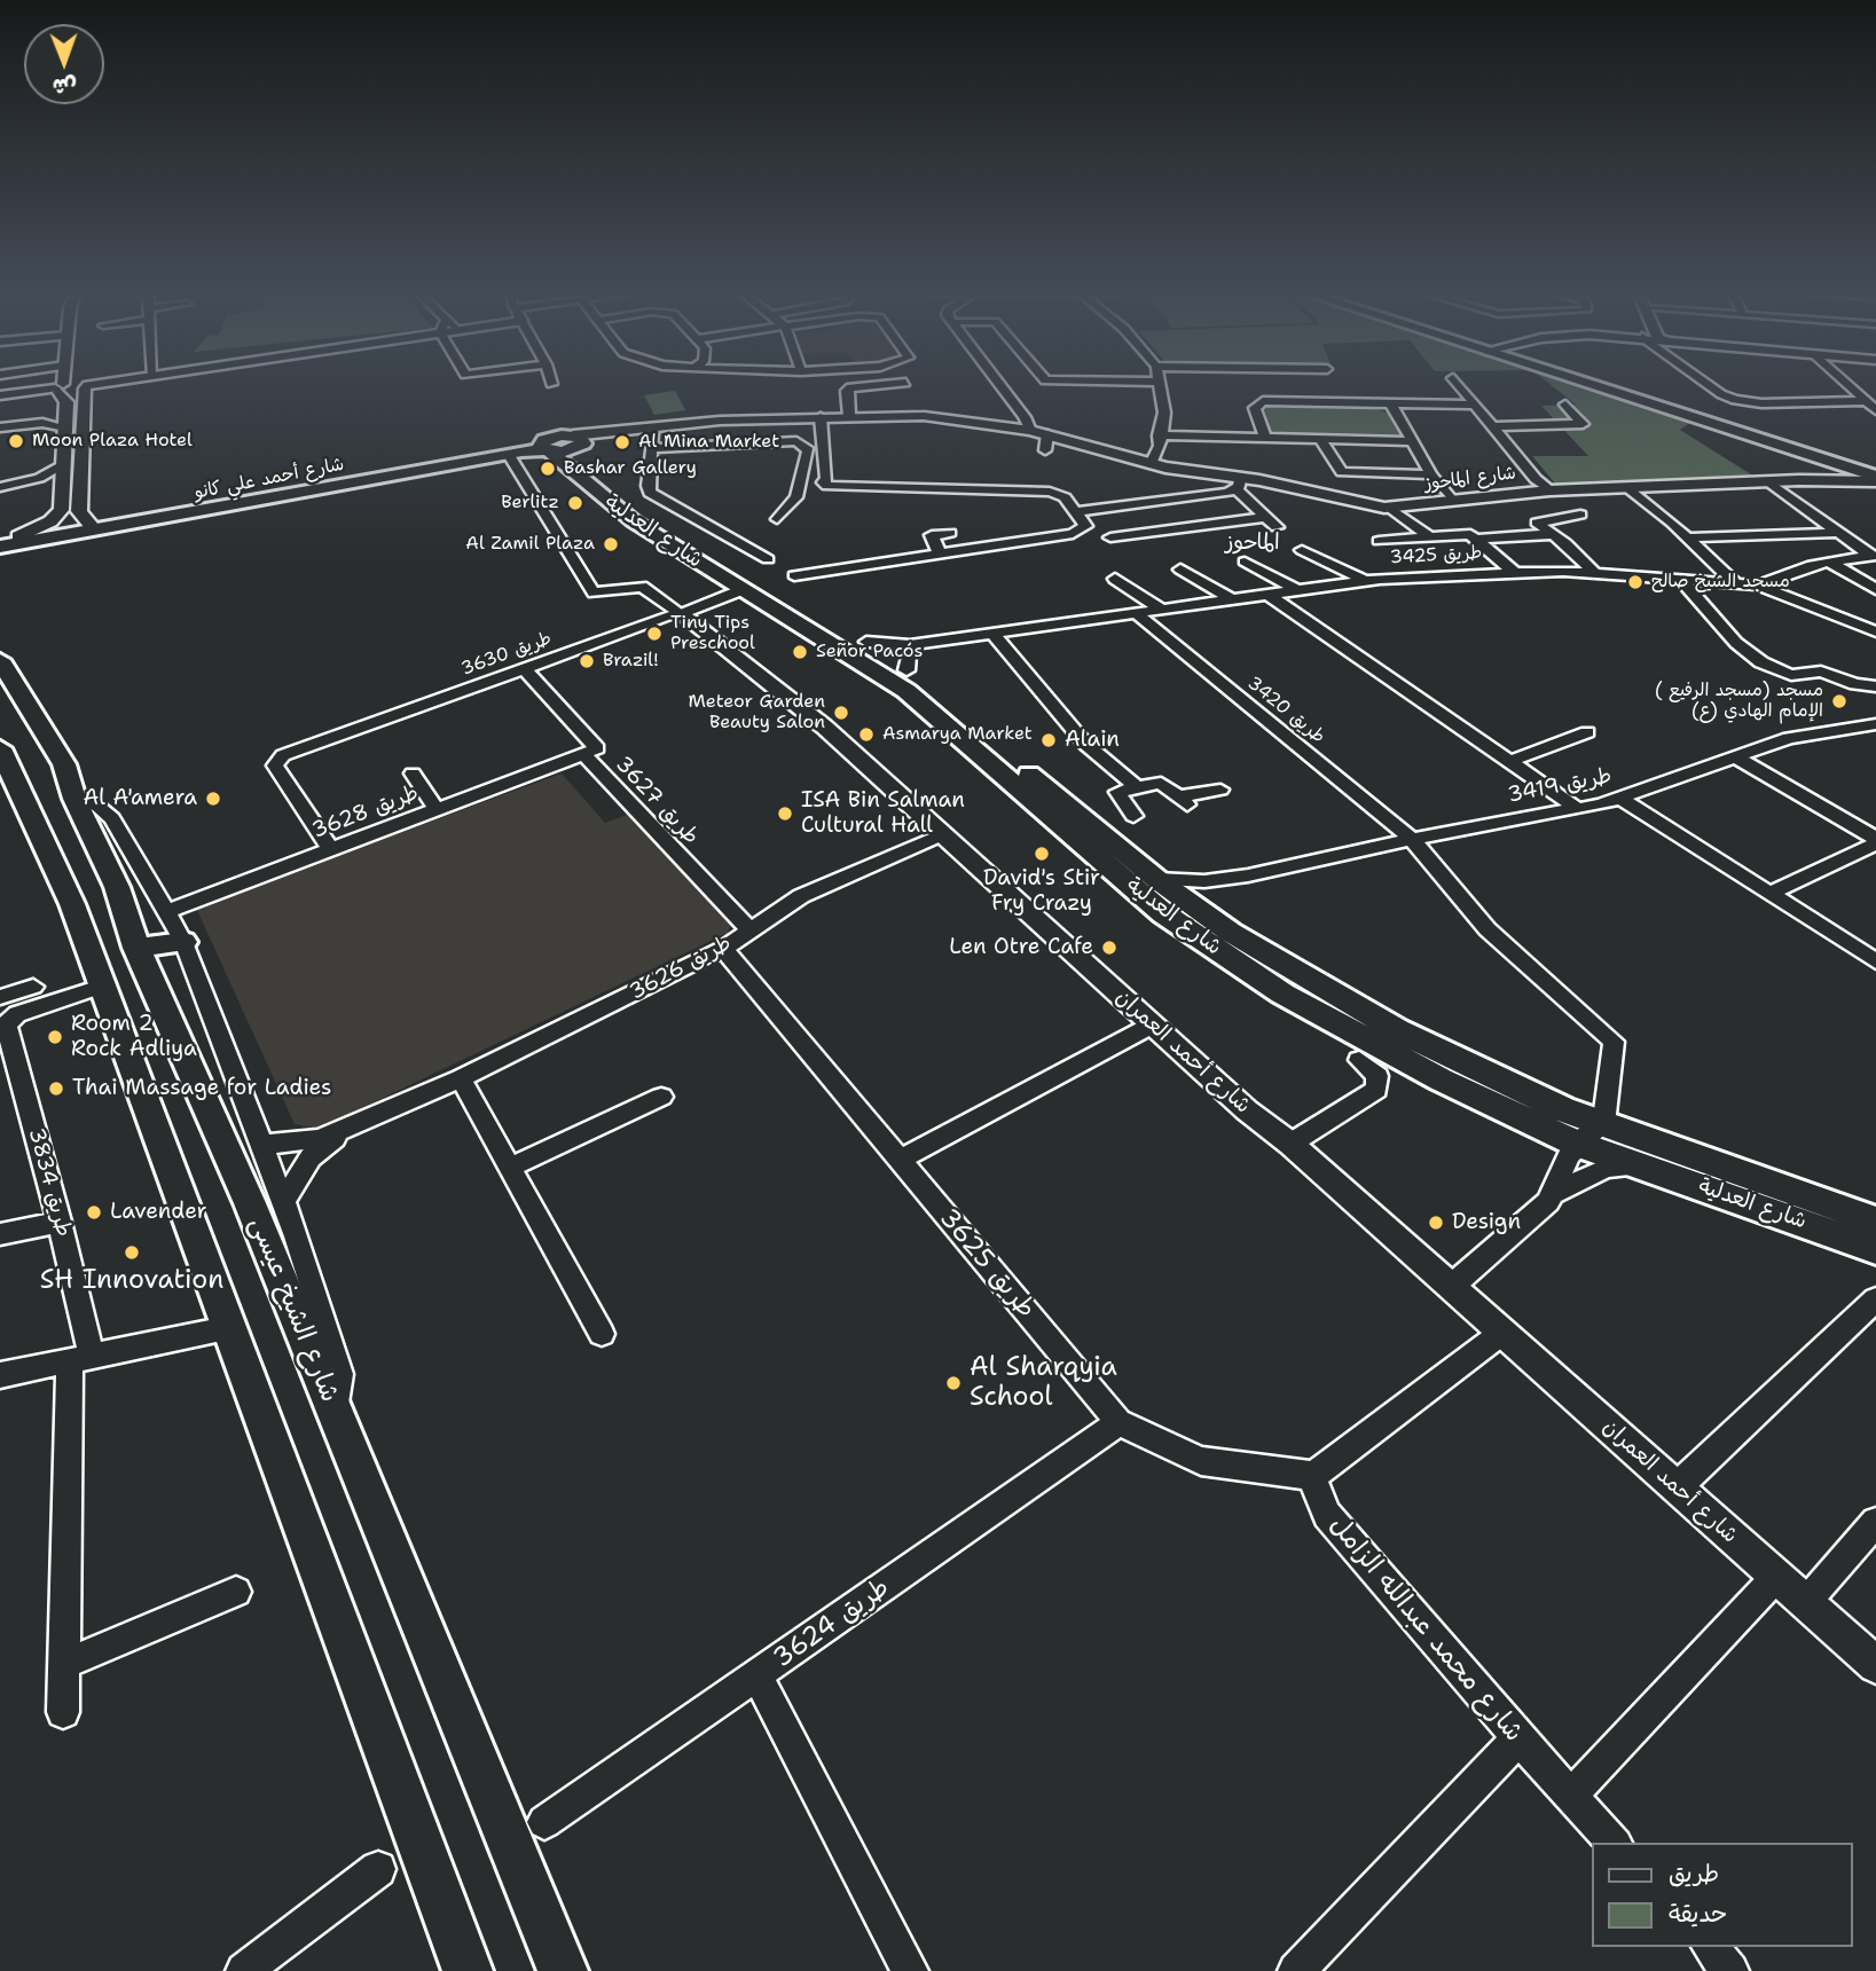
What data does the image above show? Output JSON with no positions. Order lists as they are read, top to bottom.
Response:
{
  "streets": {
    "main road": ["شارع أحمد علي كانو", "شارع العدلية", "شارع الشيخ عيسى"],
    "street": [
      "شارع الماحوز",
      "طريق 3425",
      "طريق 3630",
      "طريق 3420",
      "طريق 3419",
      "طريق 3627",
      "طريق 3628",
      "طريق 3626",
      "شارع أحمد العمران",
      "طريق 3834",
      "طريق 3625",
      "طريق 3624",
      "شارع محمد عبدالله الزامل"
    ]
  },
  "crossings": [
    ["شارع أحمد علي كانو", "شارع العدلية"],
    ["شارع أحمد علي كانو", "شارع أحمد العمران"],
    ["شارع العدلية", "طريق 3425"],
    ["شارع العدلية", "طريق 3630"],
    ["شارع العدلية", "طريق 3420"],
    ["شارع العدلية", "طريق 3419"],
    ["طريق 3425", "طريق 3420"],
    ["طريق 3630", "طريق 3627"],
    ["طريق 3630", "طريق 3628"],
    ["طريق 3630", "شارع أحمد العمران"],
    ["طريق 3420", "طريق 3419"],
    ["طريق 3627", "طريق 3628"],
    ["طريق 3627", "طريق 3626"],
    ["طريق 3626", "شارع أحمد العمران"],
    ["طريق 3626", "طريق 3625"],
    ["طريق 3625", "طريق 3624"],
    ["طريق 3625", "شارع محمد عبدالله الزامل"]
  ],
  "districts": ["الماحوز"],
  "places": [
    "Moon Plaza Hotel",
    "Al Mina Market",
    "Bashar Gallery",
    "Berlitz",
    "Al Zamil Plaza",
    "مسجد الشيخ صالح",
    "Tiny Tips Preschool",
    "Señor Pacós",
    "Brazil!",
    "( مسجد الرفيع) مسجد الإمام الهادي (ع)",
    "Meteor Garden Beauty Salon",
    "Asmarya Market",
    "Alain",
    "Al A'amera",
    "ISA Bin Salman Cultural Hall",
    "David's Stir Fry Crazy",
    "Len Otre Cafe",
    "Room 2 Rock Adliya",
    "Thai Massage for Ladies",
    "Lavender",
    "Design",
    "SH Innovation",
    "Al Sharqyia School"
  ],
  "legend": ["طريق", "حديقة"],
  "north": "bottom"
}
